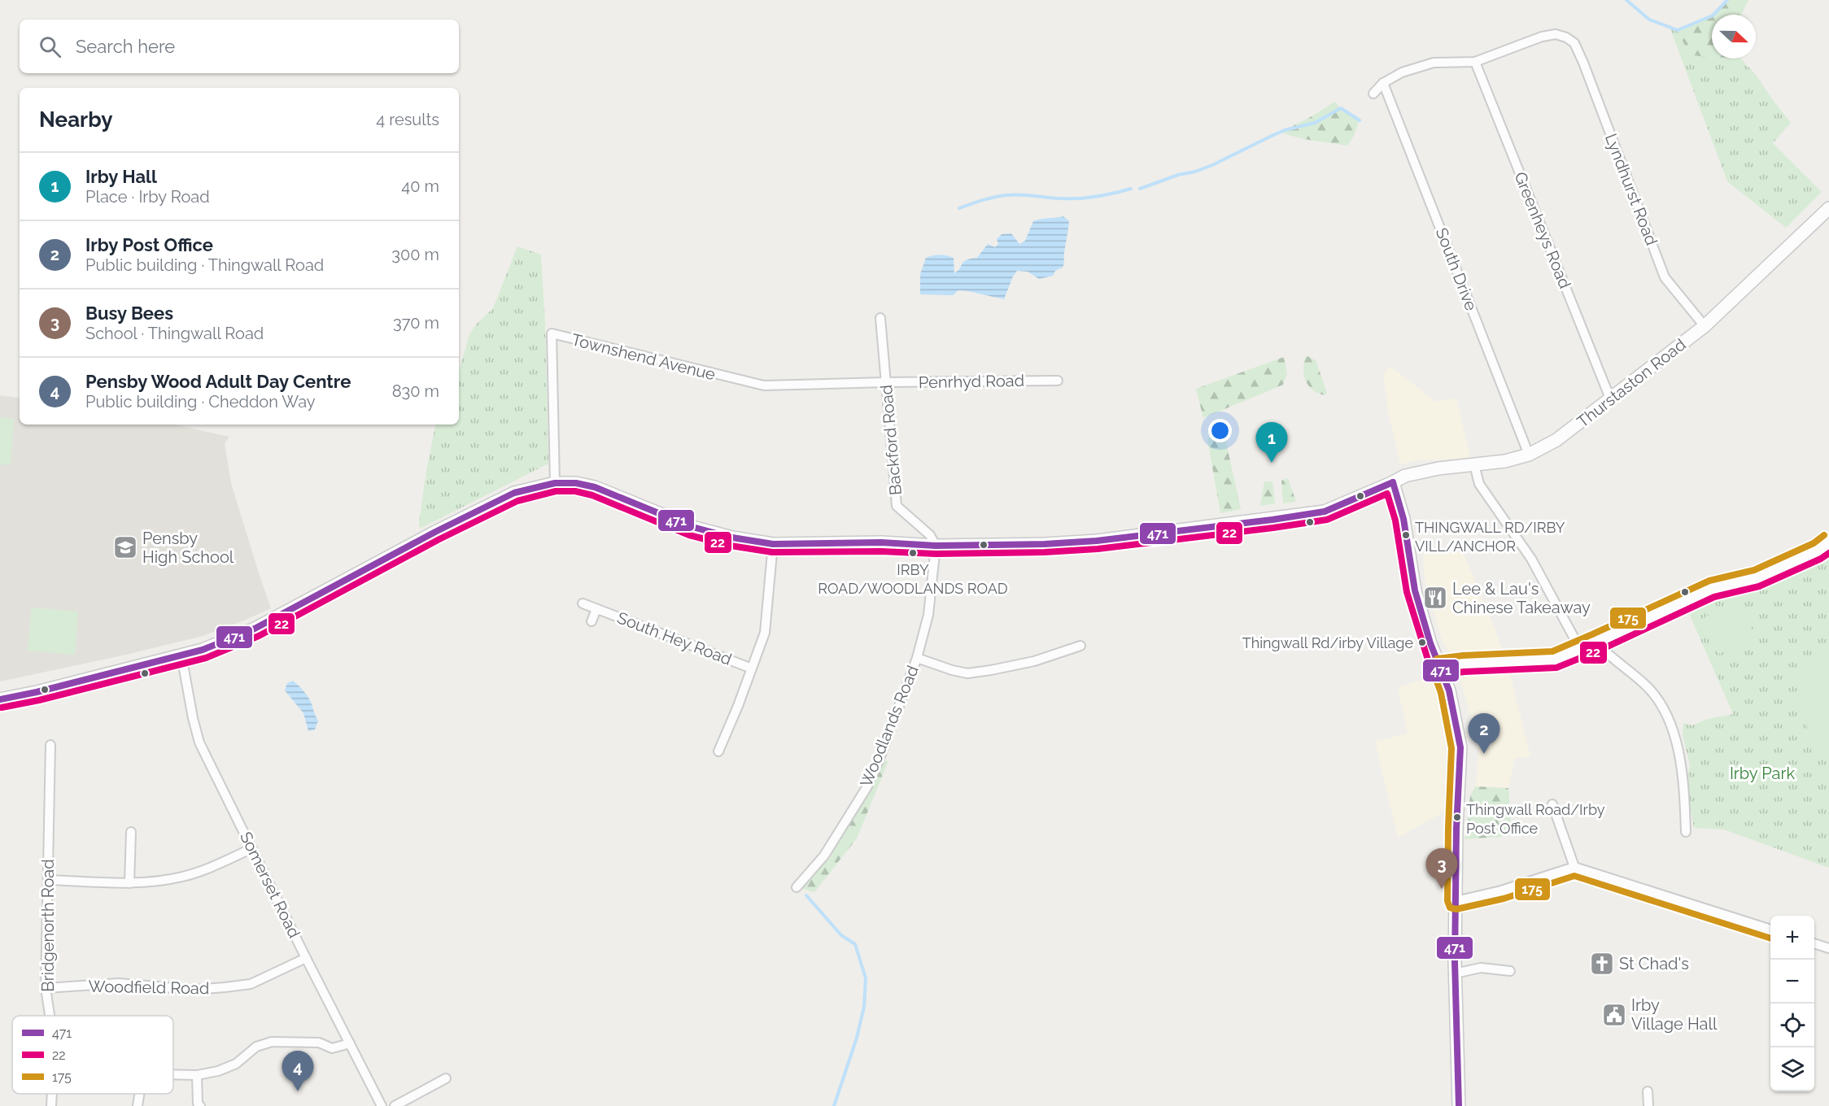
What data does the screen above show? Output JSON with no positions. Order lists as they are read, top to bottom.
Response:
{
  "streets": {
    "street": [
      "Lyndhurst Road",
      "Greenheys Road",
      "South Drive",
      "Townshend Avenue",
      "Penrhyd Road",
      "Thurstaston Road",
      "Backford Road",
      "South Hey Road",
      "Woodlands Road",
      "Somerset Road",
      "Bridgenorth Road",
      "Woodfield Road"
    ]
  },
  "crossings": [
    ["Lyndhurst Road", "Greenheys Road"],
    ["Lyndhurst Road", "Thurstaston Road"],
    ["Greenheys Road", "Thurstaston Road"],
    ["South Drive", "Thurstaston Road"],
    ["Townshend Avenue", "Penrhyd Road"],
    ["Townshend Avenue", "Thurstaston Road"],
    ["Townshend Avenue", "Backford Road"],
    ["Penrhyd Road", "Backford Road"],
    ["Thurstaston Road", "Backford Road"],
    ["Thurstaston Road", "Woodlands Road"],
    ["Thurstaston Road", "Somerset Road"],
    ["Backford Road", "Woodlands Road"],
    ["Somerset Road", "Woodfield Road"],
    ["Bridgenorth Road", "Woodfield Road"]
  ],
  "parks": ["Irby Park"],
  "places": {
    "other": [
      "THINGWALL RD/IRBY VILL/ANCHOR",
      "IRBY ROAD/WOODLANDS ROAD",
      "Thingwall Rd/irby Village",
      "Thingwall Road/Irby Post Office"
    ],
    "school or university": ["Pensby High School"],
    "restaurant": ["Lee & Lau's Chinese Takeaway"],
    "church": ["St Chad's"],
    "public building": ["Irby Village Hall"]
  },
  "lines": ["transit line 471", "transit line 22", "transit line 175"],
  "legend": ["471", "22", "175"],
  "north": "right",
  "page": {
    "search": "Search here",
    "heading": ["Nearby", "4 results"],
    "list": [
      {
        "mark": "1",
        "name": "Irby Hall",
        "note": "Place · Irby Road",
        "value": "40 m"
      },
      {
        "mark": "2",
        "name": "Irby Post Office",
        "note": "Public building · Thingwall Road",
        "value": "300 m"
      },
      {
        "mark": "3",
        "name": "Busy Bees",
        "note": "School · Thingwall Road",
        "value": "370 m"
      },
      {
        "mark": "4",
        "name": "Pensby Wood Adult Day Centre",
        "note": "Public building · Cheddon Way",
        "value": "830 m"
      }
    ],
    "pins": [
      "1",
      "2",
      "3",
      "4"
    ],
    "map_buttons": ["+", "−"]
  }
}
